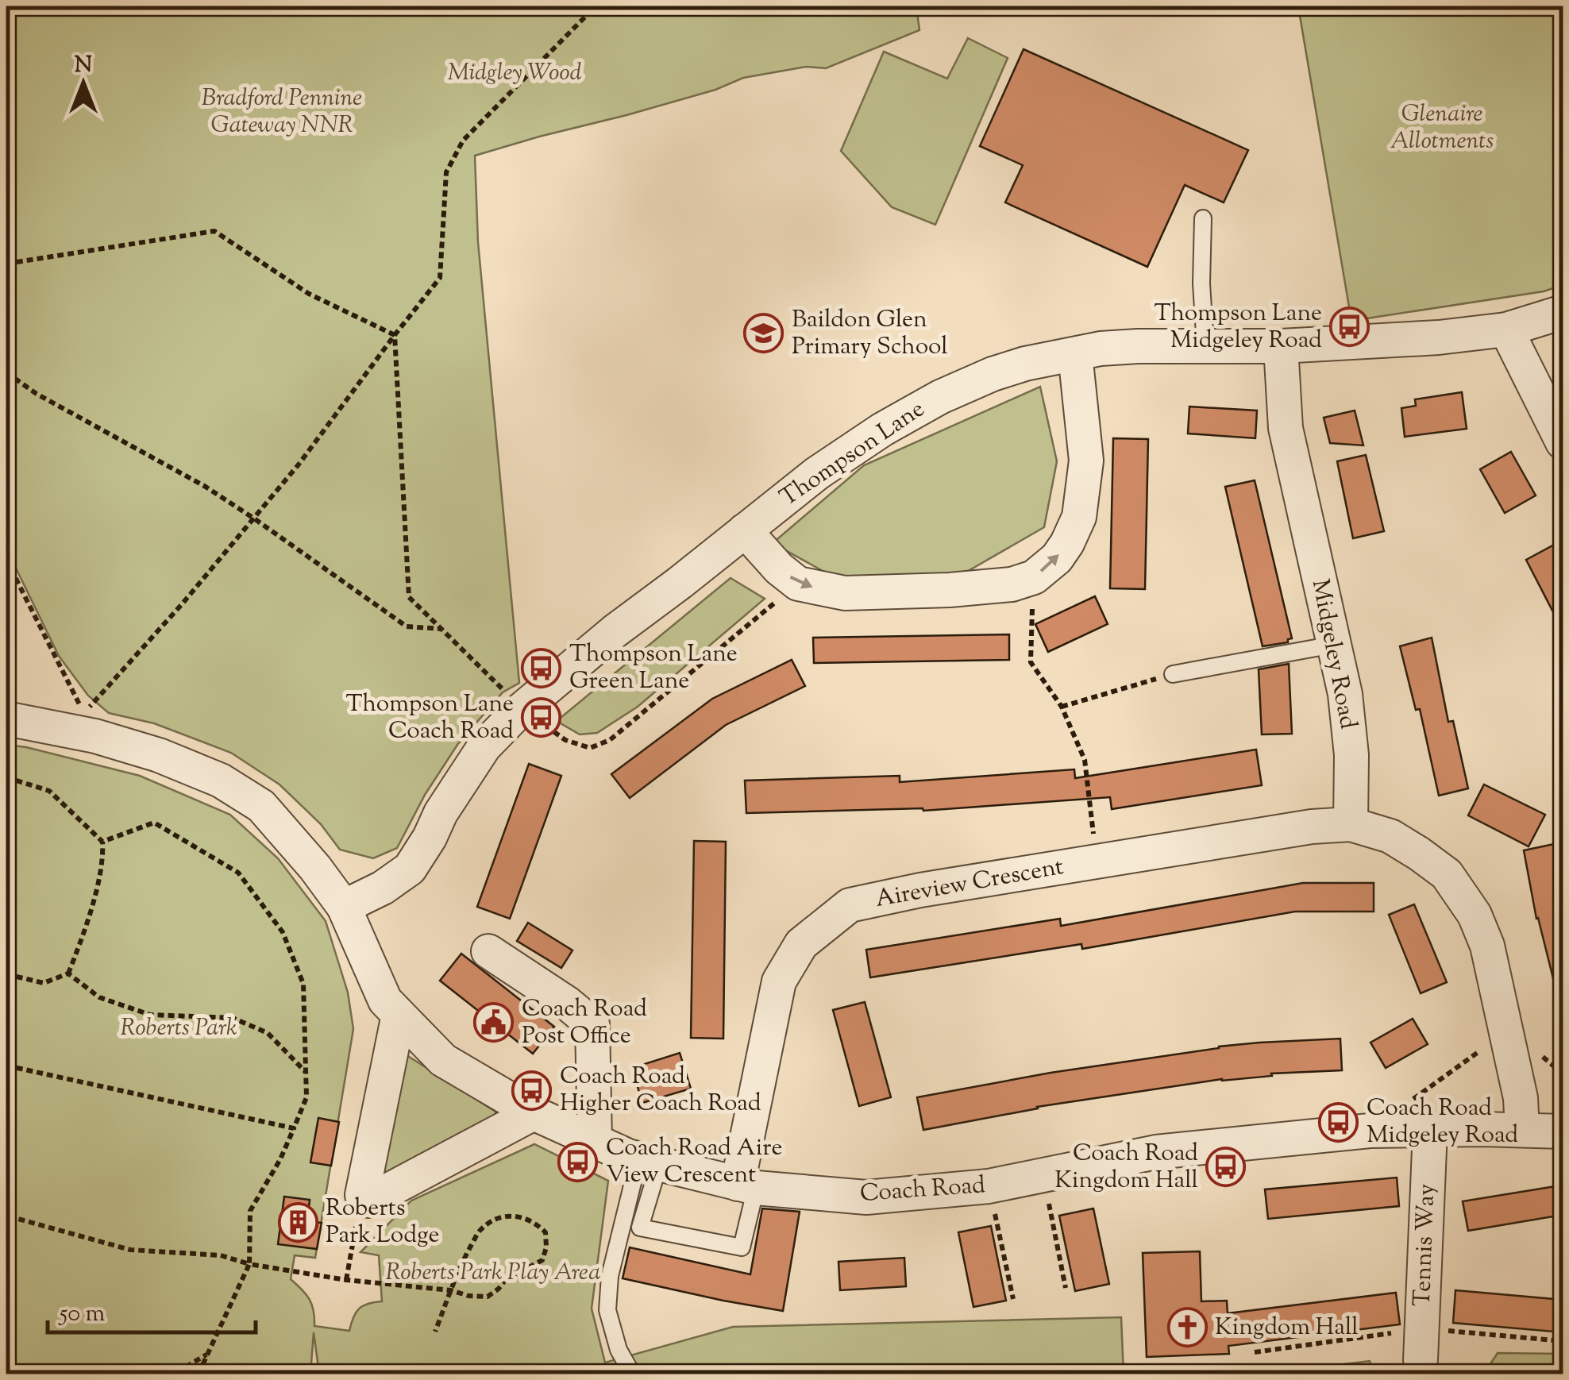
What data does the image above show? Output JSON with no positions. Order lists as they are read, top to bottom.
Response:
{
  "streets": {
    "street": [
      "Thompson Lane",
      "Midgeley Road",
      "Aireview Crescent",
      "Coach Road",
      "Tennis Way"
    ]
  },
  "crossings": [
    ["Thompson Lane", "Midgeley Road"],
    ["Thompson Lane", "Coach Road"],
    ["Midgeley Road", "Aireview Crescent"],
    ["Aireview Crescent", "Coach Road"],
    ["Coach Road", "Tennis Way"]
  ],
  "parks": [
    "Midgley Wood",
    "Bradford Pennine Gateway NNR",
    "Glenaire Allotments",
    "Roberts Park",
    "Roberts Park Play Area"
  ],
  "places": {
    "bus stop": [
      "Thompson Lane Midgeley Road",
      "Thompson Lane Green Lane",
      "Thompson Lane Coach Road",
      "Coach Road Higher Coach Road",
      "Coach Road Midgeley Road",
      "Coach Road Aire View Crescent",
      "Coach Road Kingdom Hall"
    ],
    "school or university": ["Baildon Glen Primary School"],
    "public building": ["Coach Road Post Office"],
    "building": ["Roberts Park Lodge"],
    "church": ["Kingdom Hall"]
  },
  "scale_bar": "50 m",
  "north": "top"
}
